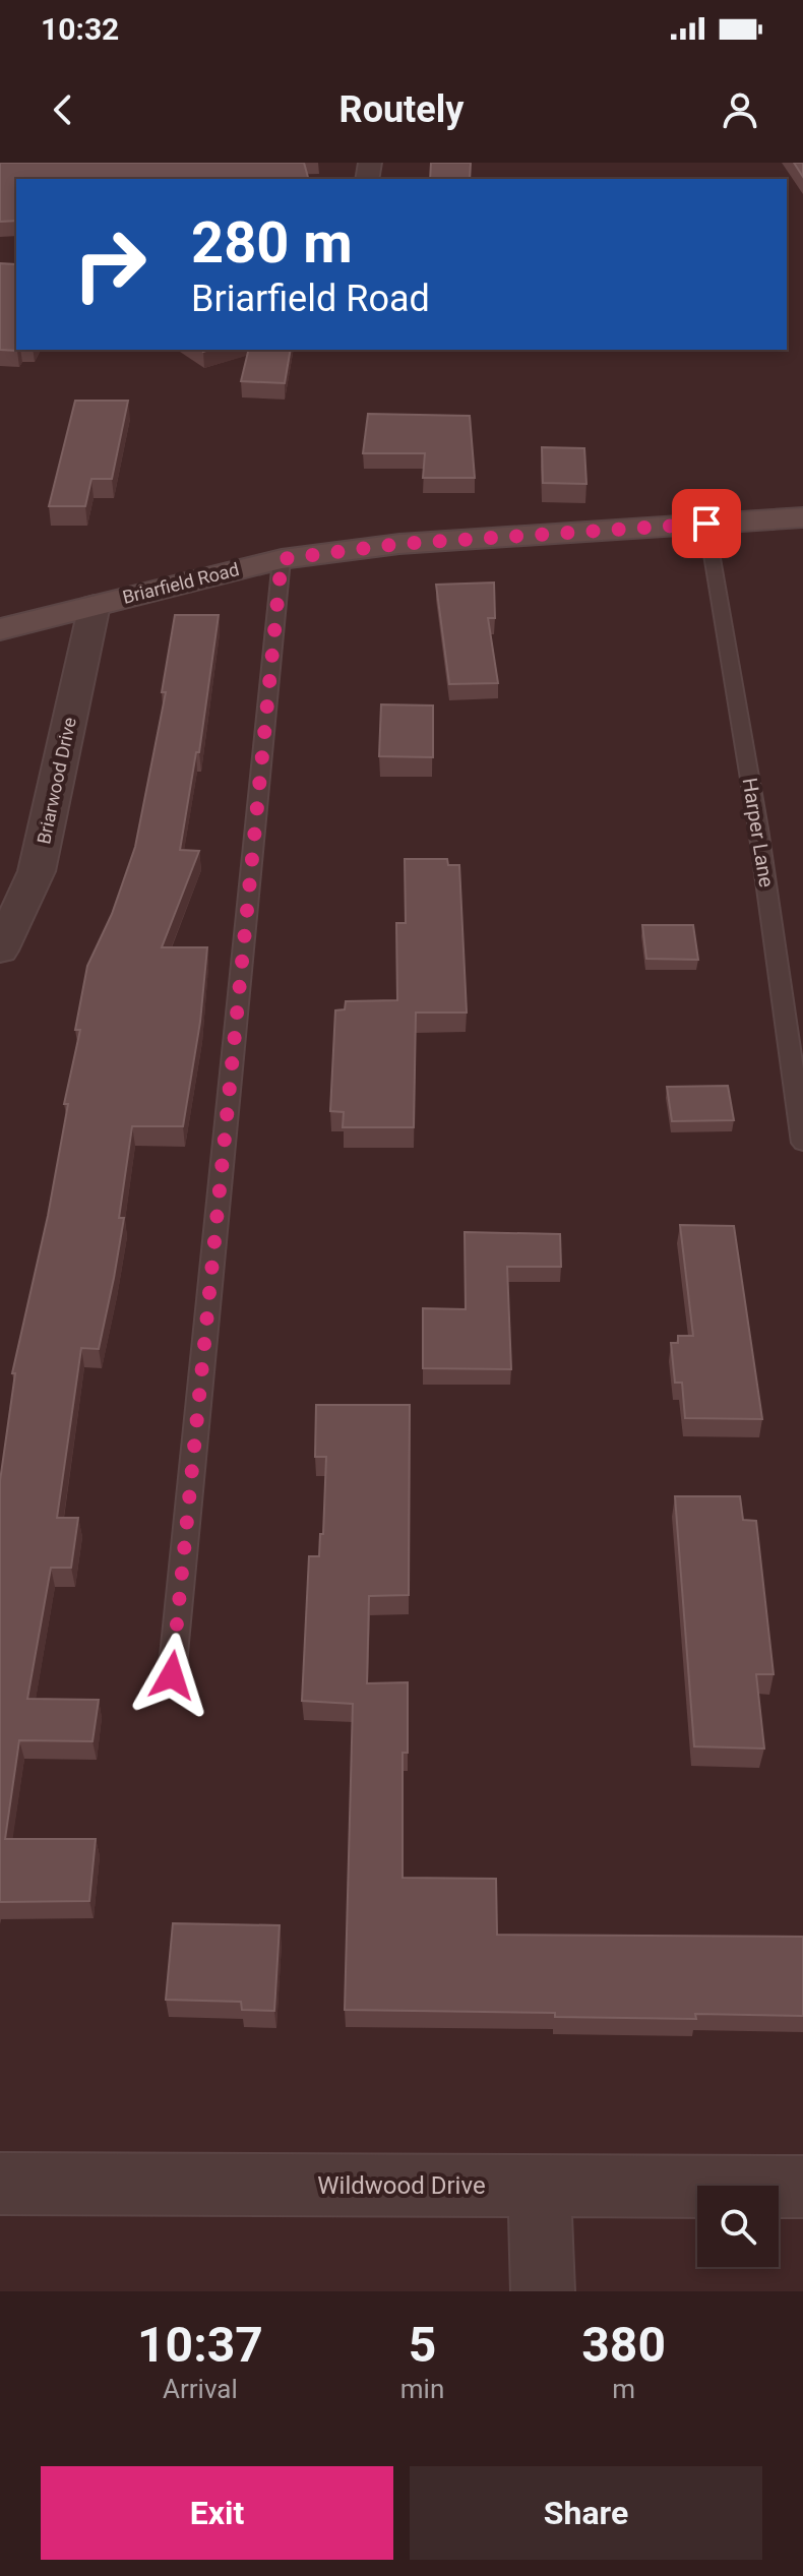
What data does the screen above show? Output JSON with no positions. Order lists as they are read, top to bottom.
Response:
{
  "streets": {
    "main road": ["Briarfield Road"],
    "street": ["Briarwood Drive", "Wildwood Drive"],
    "lane": ["Harper Lane"]
  },
  "crossings": [
    ["Briarfield Road", "Briarwood Drive"],
    ["Briarfield Road", "Harper Lane"]
  ],
  "page": {
    "status": "10:32",
    "header": "Routely",
    "turn": ["280 m", "Briarfield Road"],
    "eta": [
      "10:37",
      "Arrival",
      "5",
      "min",
      "380",
      "m"
    ],
    "buttons": ["Exit", "Share"]
  }
}
